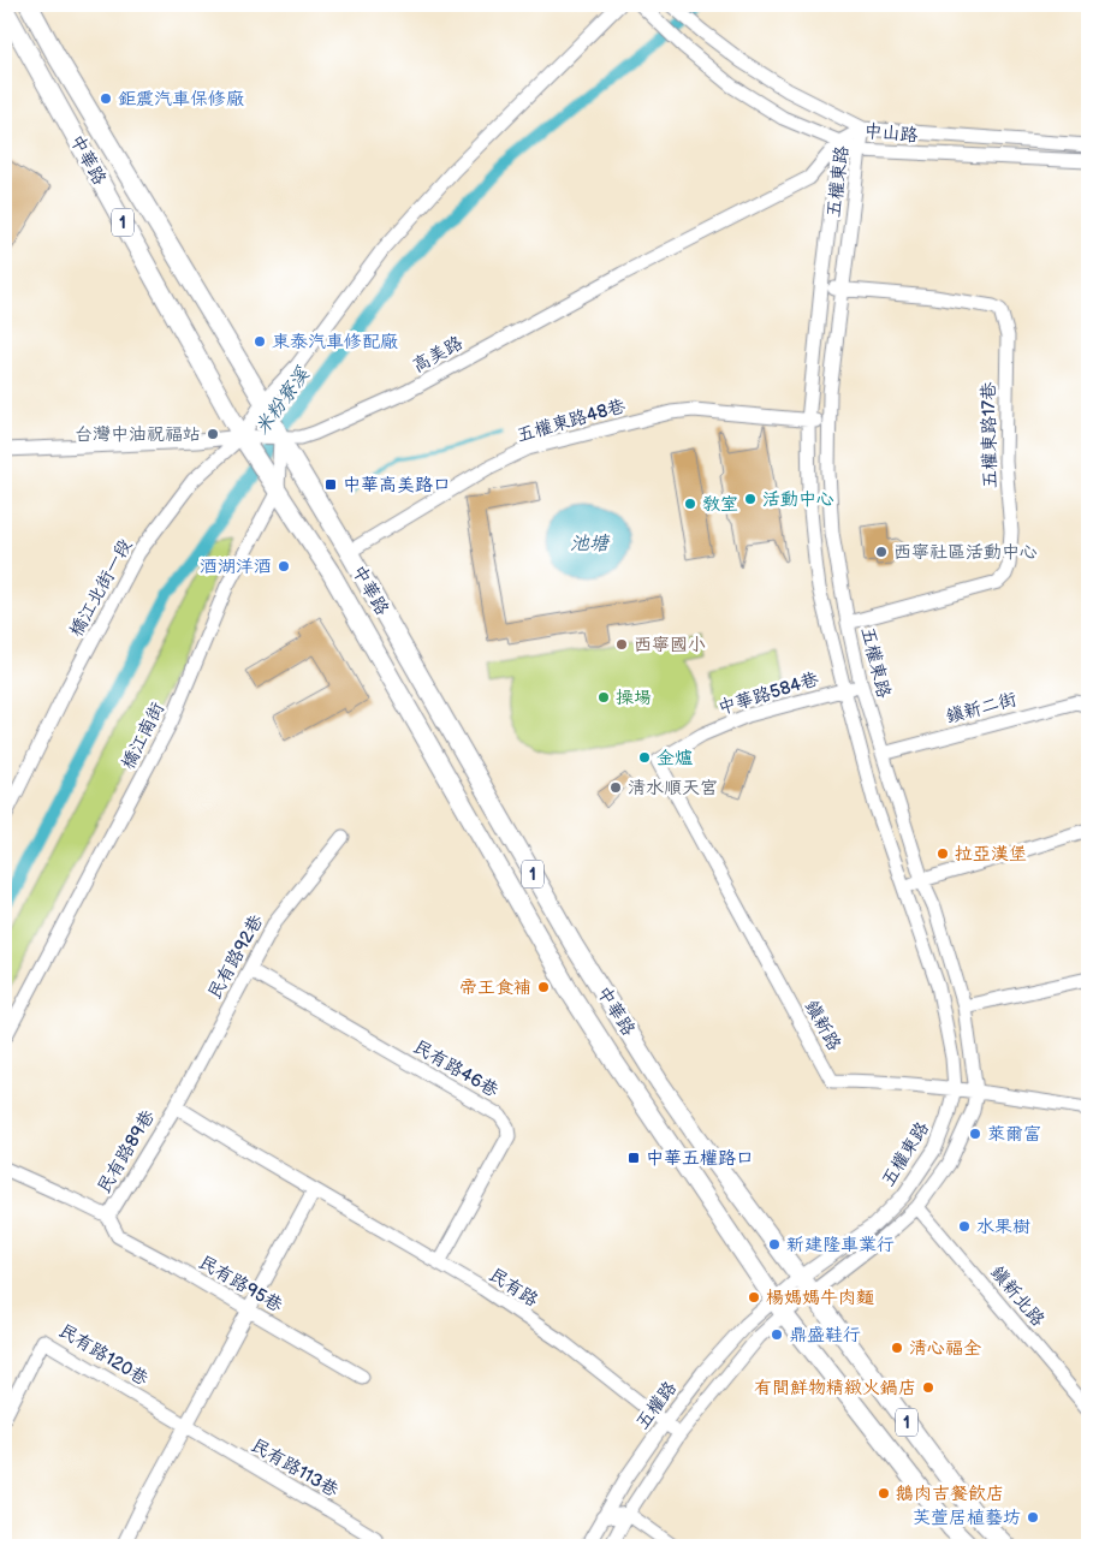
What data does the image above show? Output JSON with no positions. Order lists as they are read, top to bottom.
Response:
{
  "streets": {
    "main road": ["中華路", "1"],
    "street": [
      "中山路",
      "五權東路",
      "高美路",
      "五權東路48巷",
      "五權東路17巷",
      "橋江北街一段",
      "中華路584巷",
      "鎮新二街",
      "橋江南街",
      "民有路92巷",
      "鎮新路",
      "民有路46巷",
      "民有路89巷",
      "民有路95巷",
      "民有路",
      "鎮新北路",
      "民有路120巷",
      "五權路",
      "民有路113巷"
    ]
  },
  "crossings": [
    ["中山路", "五權東路"],
    ["中山路", "高美路"],
    ["中華路", "五權東路"],
    ["中華路", "1"],
    ["中華路", "高美路"],
    ["中華路", "五權東路48巷"],
    ["中華路", "橋江北街一段"],
    ["中華路", "橋江南街"],
    ["中華路", "五權路"],
    ["五權東路", "高美路"],
    ["五權東路", "五權東路48巷"],
    ["五權東路", "五權東路17巷"],
    ["五權東路", "中華路584巷"],
    ["五權東路", "鎮新二街"],
    ["五權東路", "鎮新路"],
    ["五權東路", "鎮新北路"],
    ["五權東路", "五權路"],
    ["1", "高美路"],
    ["1", "橋江北街一段"],
    ["1", "橋江南街"],
    ["高美路", "橋江北街一段"],
    ["高美路", "橋江南街"],
    ["中華路584巷", "鎮新路"],
    ["民有路92巷", "民有路46巷"],
    ["民有路92巷", "民有路89巷"],
    ["民有路92巷", "民有路"],
    ["民有路46巷", "民有路"],
    ["民有路89巷", "民有路95巷"],
    ["民有路89巷", "民有路"],
    ["民有路", "五權路"],
    ["民有路120巷", "民有路113巷"]
  ],
  "water": ["米粉寮溪", "池塘"],
  "places": {
    "other": [
      "鉅震汽車保修廠",
      "東泰汽車修配廠",
      "台灣中油祝福站",
      "活動中心",
      "教室",
      "西寧社區活動中心",
      "酒湖洋酒",
      "西寧國小",
      "操場",
      "金爐",
      "清水順天宮",
      "拉亞漢堡",
      "帝王食補",
      "萊爾富",
      "水果樹",
      "新建隆車業行",
      "楊媽媽牛肉麵",
      "鼎盛鞋行",
      "清心福全",
      "有間鮮物精緻火鍋店",
      "鵝肉吉餐飲店",
      "芙萱居植藝坊"
    ],
    "transit": ["中華高美路口", "中華五權路口"]
  }
}
